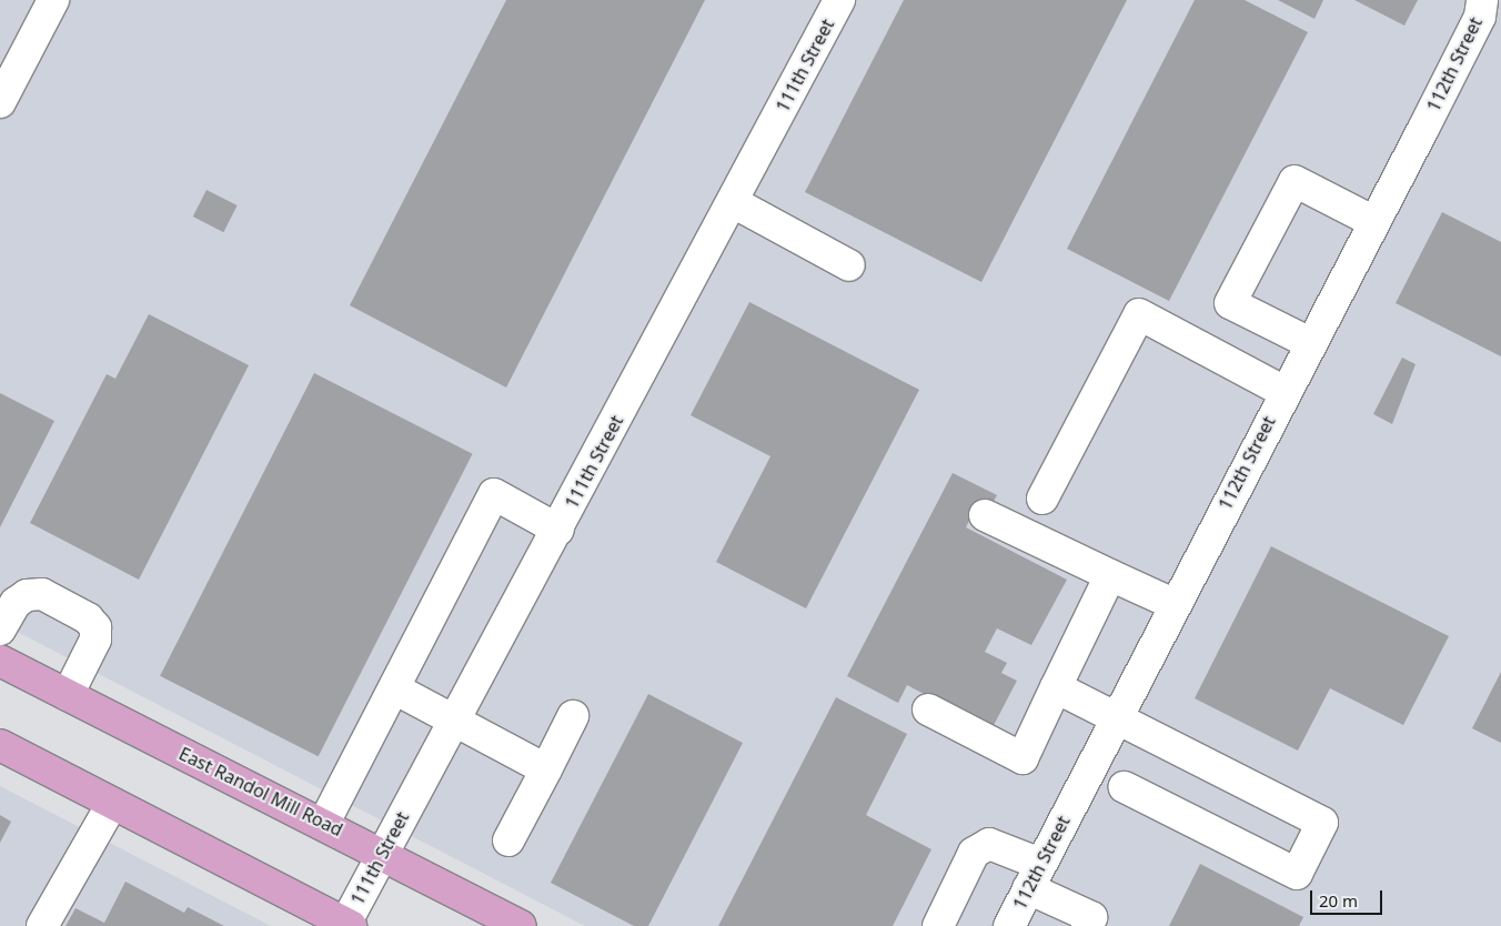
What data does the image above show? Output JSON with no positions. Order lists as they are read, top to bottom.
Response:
{
  "streets": {
    "main road": ["East Randol Mill Road"],
    "street": ["112th Street", "111th Street"]
  },
  "crossings": [
    ["111th Street", "East Randol Mill Road"]
  ],
  "scale_bar": "20 m"
}
